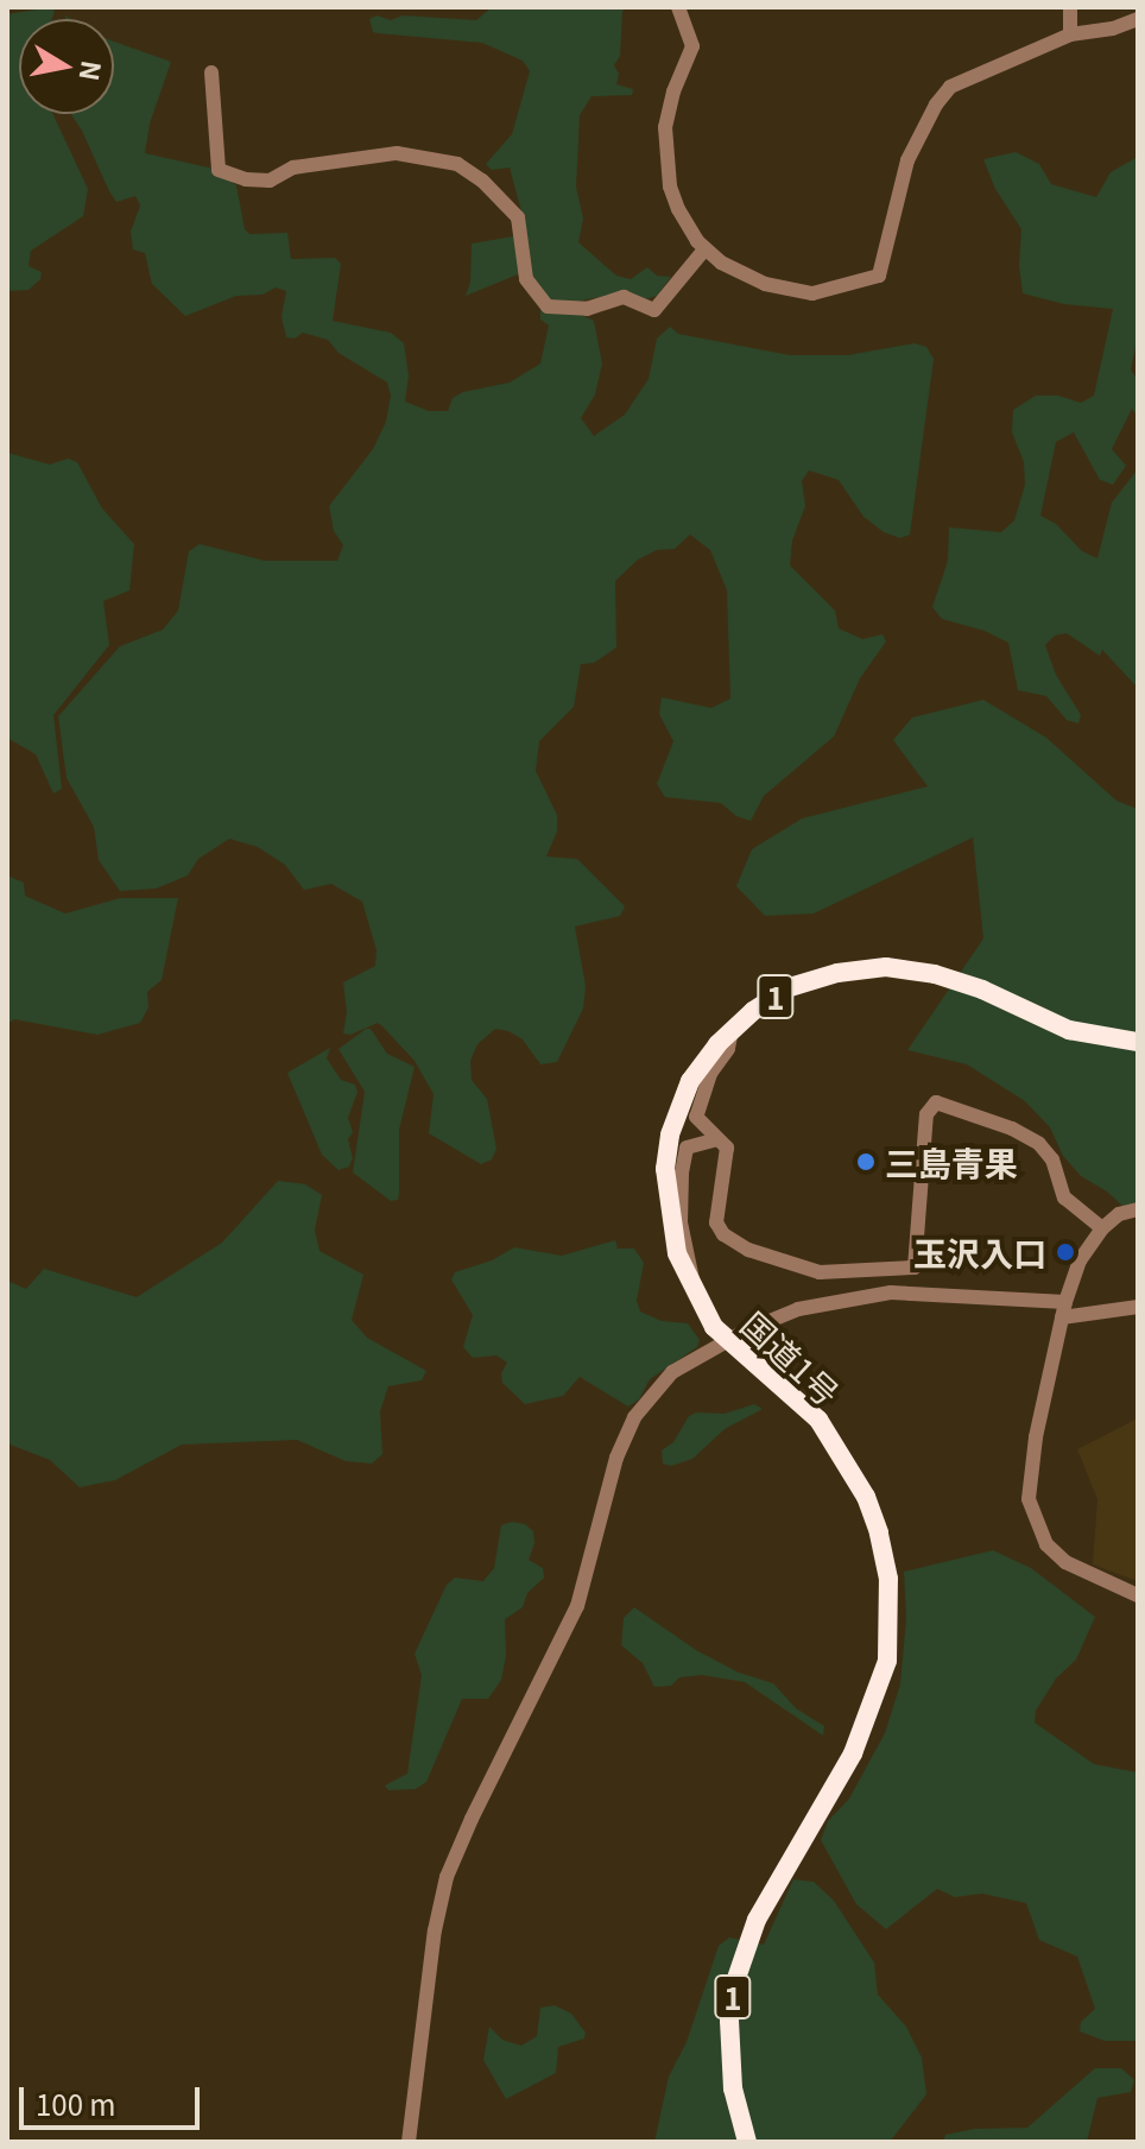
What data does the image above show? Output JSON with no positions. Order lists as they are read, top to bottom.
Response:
{
  "streets": {
    "highway": ["1", "国道1号"]
  },
  "places": ["三島青果", "玉沢入口"],
  "scale_bar": "100 m",
  "north": "right"
}
